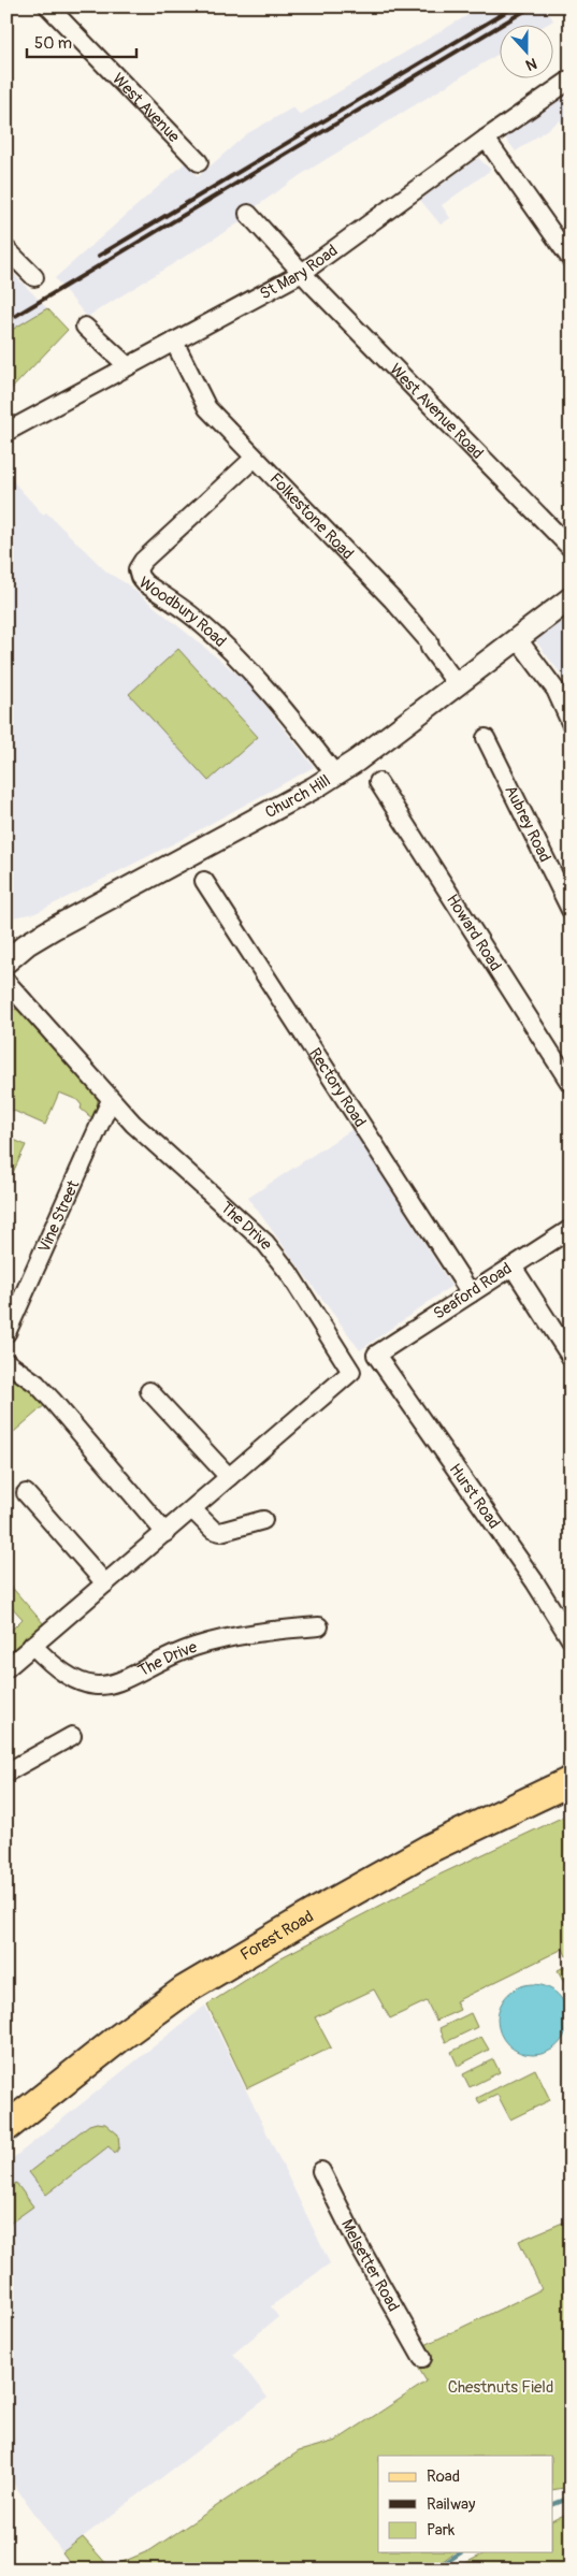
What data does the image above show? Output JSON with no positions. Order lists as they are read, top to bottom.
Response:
{
  "streets": {
    "main road": ["Forest Road"],
    "street": [
      "West Avenue",
      "St Mary Road",
      "West Avenue Road",
      "Folkestone Road",
      "Woodbury Road",
      "Church Hill",
      "Aubrey Road",
      "Howard Road",
      "Rectory Road",
      "Vine Street",
      "The Drive",
      "Seaford Road",
      "Hurst Road",
      "Melsetter Road"
    ]
  },
  "crossings": [
    ["St Mary Road", "West Avenue Road"],
    ["St Mary Road", "Folkestone Road"],
    ["Folkestone Road", "Woodbury Road"],
    ["Folkestone Road", "Church Hill"],
    ["Woodbury Road", "Church Hill"],
    ["Rectory Road", "Seaford Road"],
    ["Vine Street", "The Drive"],
    ["Seaford Road", "Hurst Road"]
  ],
  "parks": ["Chestnuts Field"],
  "legend": ["Road", "Railway", "Park"],
  "scale_bar": "50 m",
  "north": "bottom"
}
